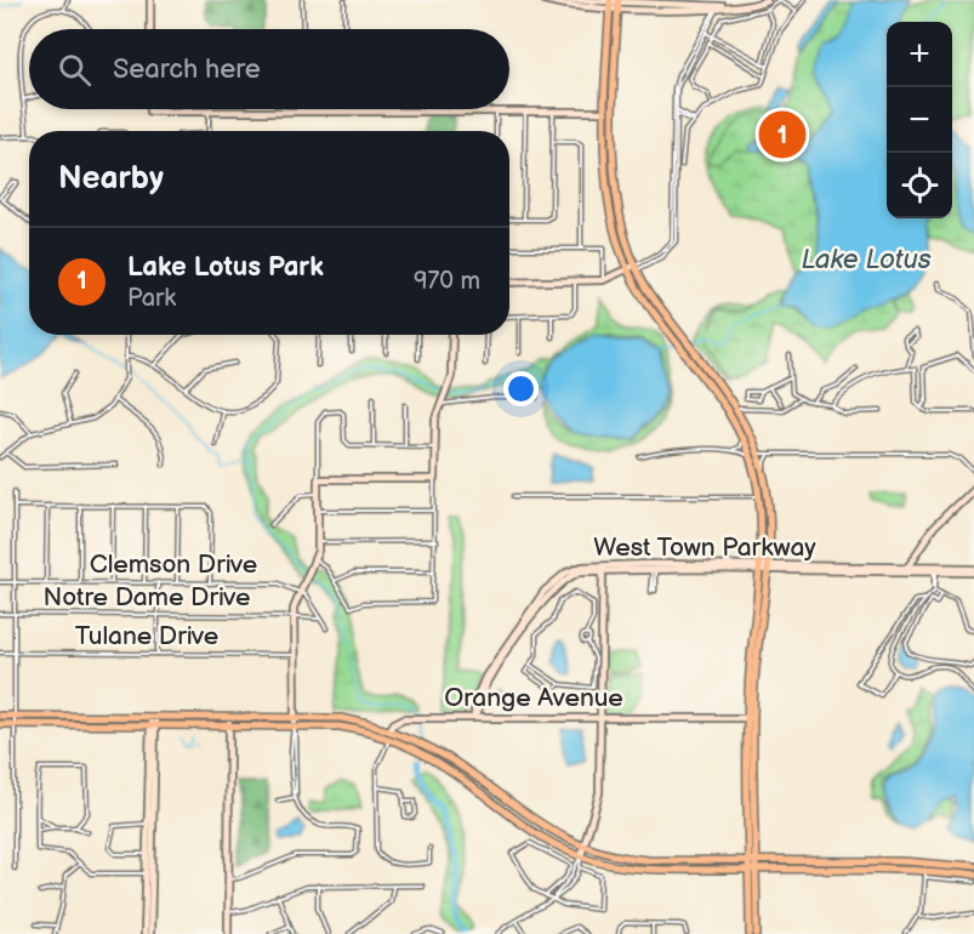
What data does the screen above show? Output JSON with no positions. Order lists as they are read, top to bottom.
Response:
{
  "streets": {
    "street": [
      "West Town Parkway",
      "Clemson Drive",
      "Notre Dame Drive",
      "Tulane Drive",
      "Orange Avenue"
    ]
  },
  "crossings": [
    ["West Town Parkway", "Orange Avenue"]
  ],
  "water": ["Lake Lotus"],
  "page": {
    "map_buttons": ["+", "−"],
    "search": "Search here",
    "pins": "1",
    "heading": "Nearby",
    "list": [
      {
        "mark": "1",
        "name": "Lake Lotus Park",
        "note": "Park",
        "value": "970 m"
      }
    ]
  }
}
